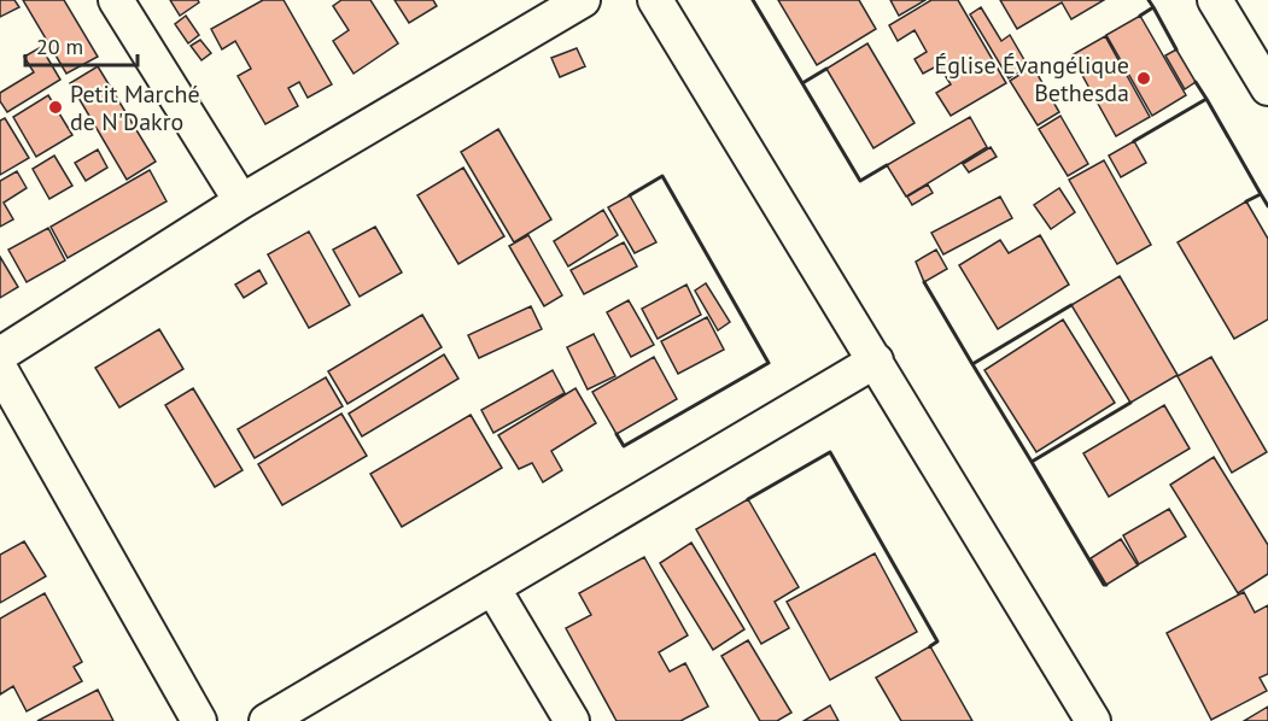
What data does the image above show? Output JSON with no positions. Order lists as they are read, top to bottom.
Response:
{
  "places": ["Église Évangélique Bethesda", "Petit Marché de N'Dakro"],
  "scale_bar": "20 m"
}
